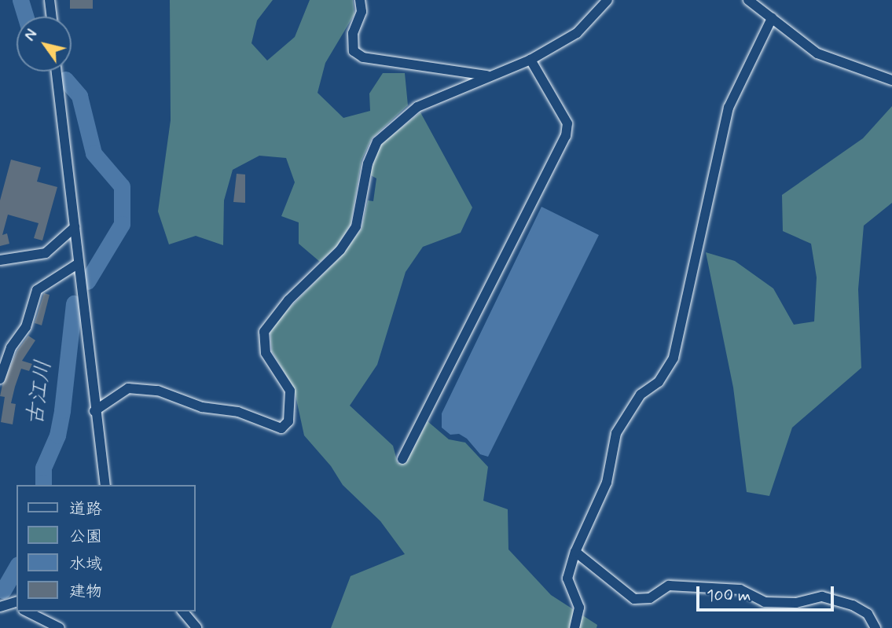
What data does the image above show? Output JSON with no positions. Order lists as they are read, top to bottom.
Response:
{
  "water": ["古江川"],
  "legend": [
    "道路",
    "公園",
    "水域",
    "建物"
  ],
  "scale_bar": "100 m",
  "north": "top left"
}
